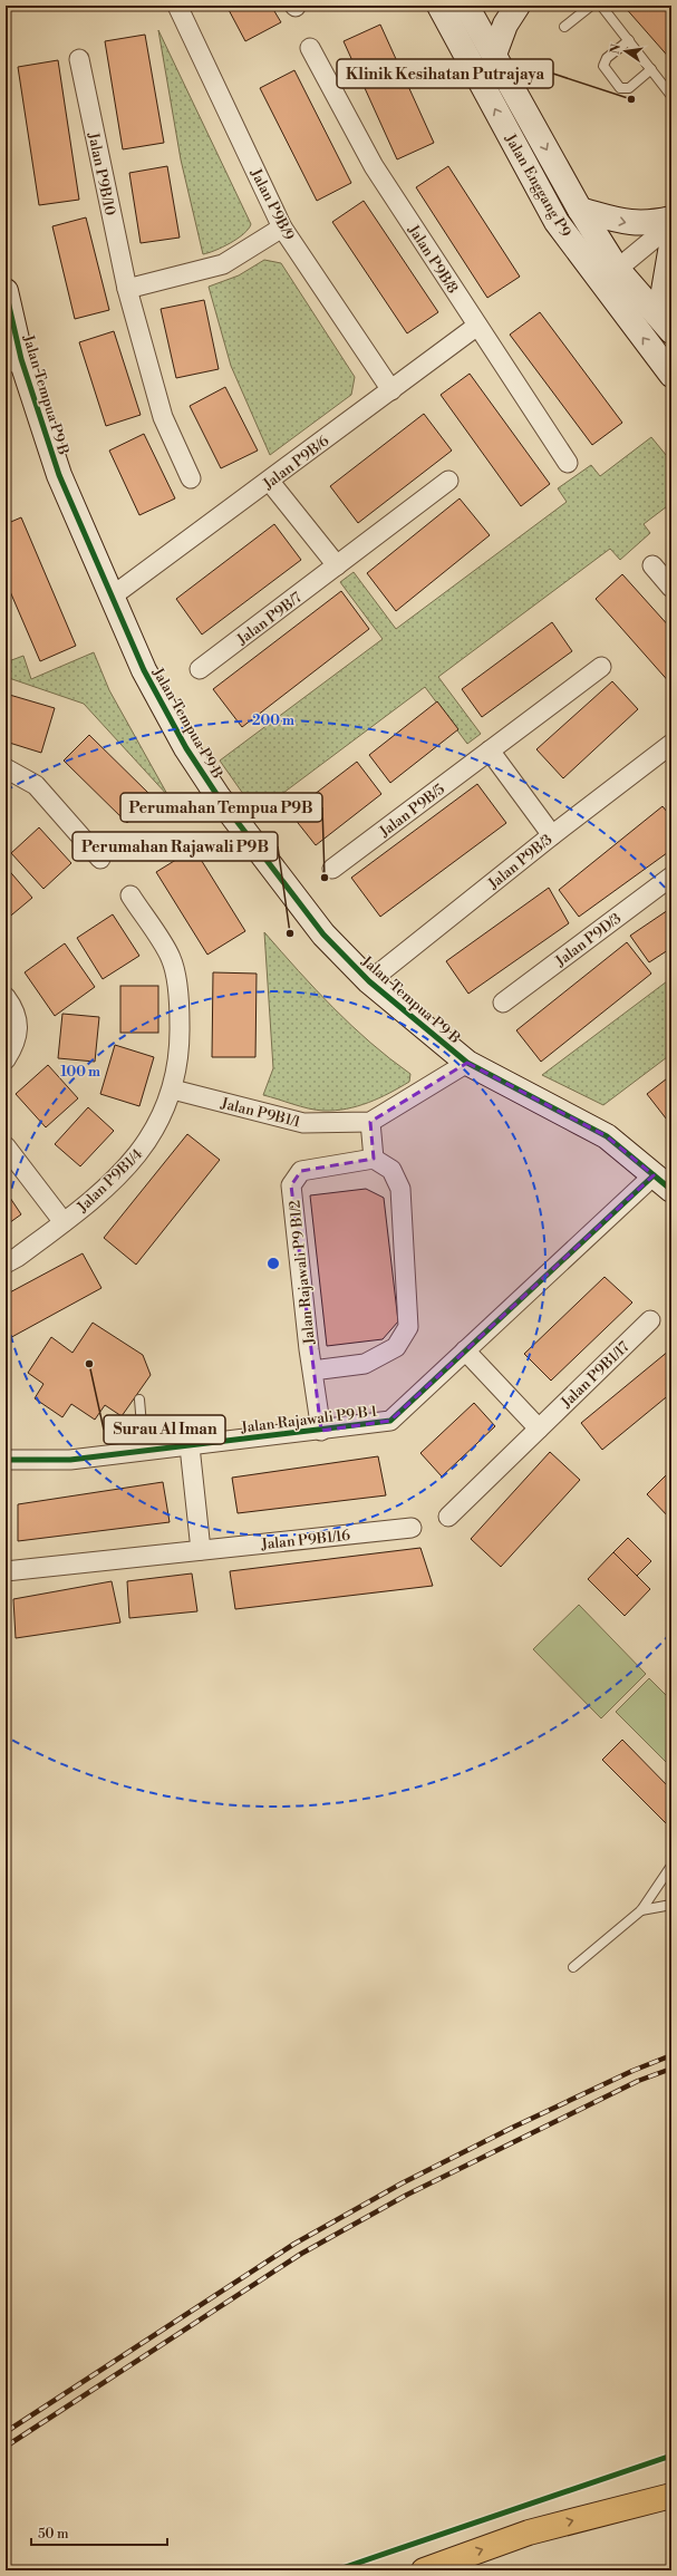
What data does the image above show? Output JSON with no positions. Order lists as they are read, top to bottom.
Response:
{
  "streets": {
    "street": [
      "Jalan P9B/10",
      "Jalan Enggang P9",
      "Jalan P9B/9",
      "Jalan P9B/8",
      "Jalan Tempua P9 B",
      "Jalan P9B/6",
      "Jalan P9B/7",
      "Jalan P9B/5",
      "Jalan P9B/3",
      "Jalan P9D/3",
      "Jalan P9B1/1",
      "Jalan P9B1/4",
      "Jalan Rajawali P9 B1/2",
      "Jalan P9B1/17",
      "Jalan Rajawali P9 B 1",
      "Jalan P9B1/16"
    ]
  },
  "crossings": [
    ["Jalan P9B/9", "Jalan P9B/6"],
    ["Jalan P9B/8", "Jalan P9B/6"],
    ["Jalan Tempua P9 B", "Jalan P9B/6"],
    ["Jalan Tempua P9 B", "Jalan P9B/3"],
    ["Jalan Tempua P9 B", "Jalan Rajawali P9 B 1"],
    ["Jalan P9B1/1", "Jalan P9B1/4"],
    ["Jalan Rajawali P9 B1/2", "Jalan Rajawali P9 B 1"]
  ],
  "places": [
    "Klinik Kesihatan Putrajaya",
    "Perumahan Tempua P9B",
    "Perumahan Rajawali P9B",
    "Surau Al Iman"
  ],
  "scale_bar": "50 m",
  "north": "left",
  "rings": ["200 m", "100 m"]
}
